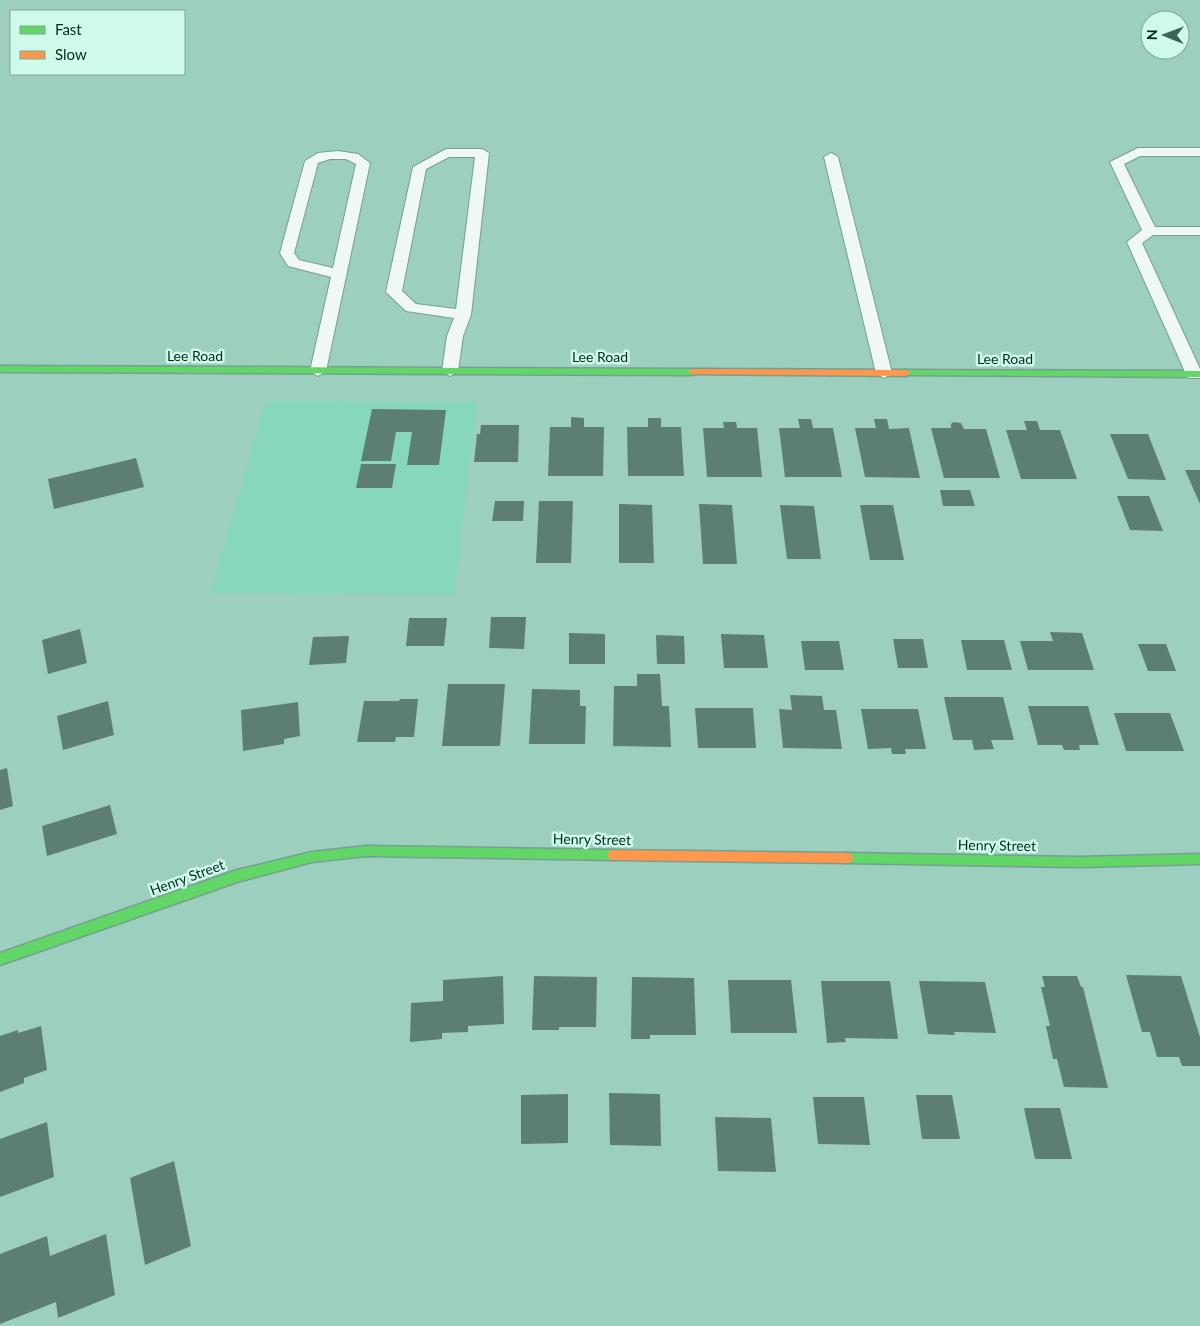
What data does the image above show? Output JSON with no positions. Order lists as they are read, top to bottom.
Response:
{
  "streets": {
    "main road": ["Lee Road", "Henry Street"]
  },
  "legend": ["Fast", "Slow"],
  "north": "left"
}
